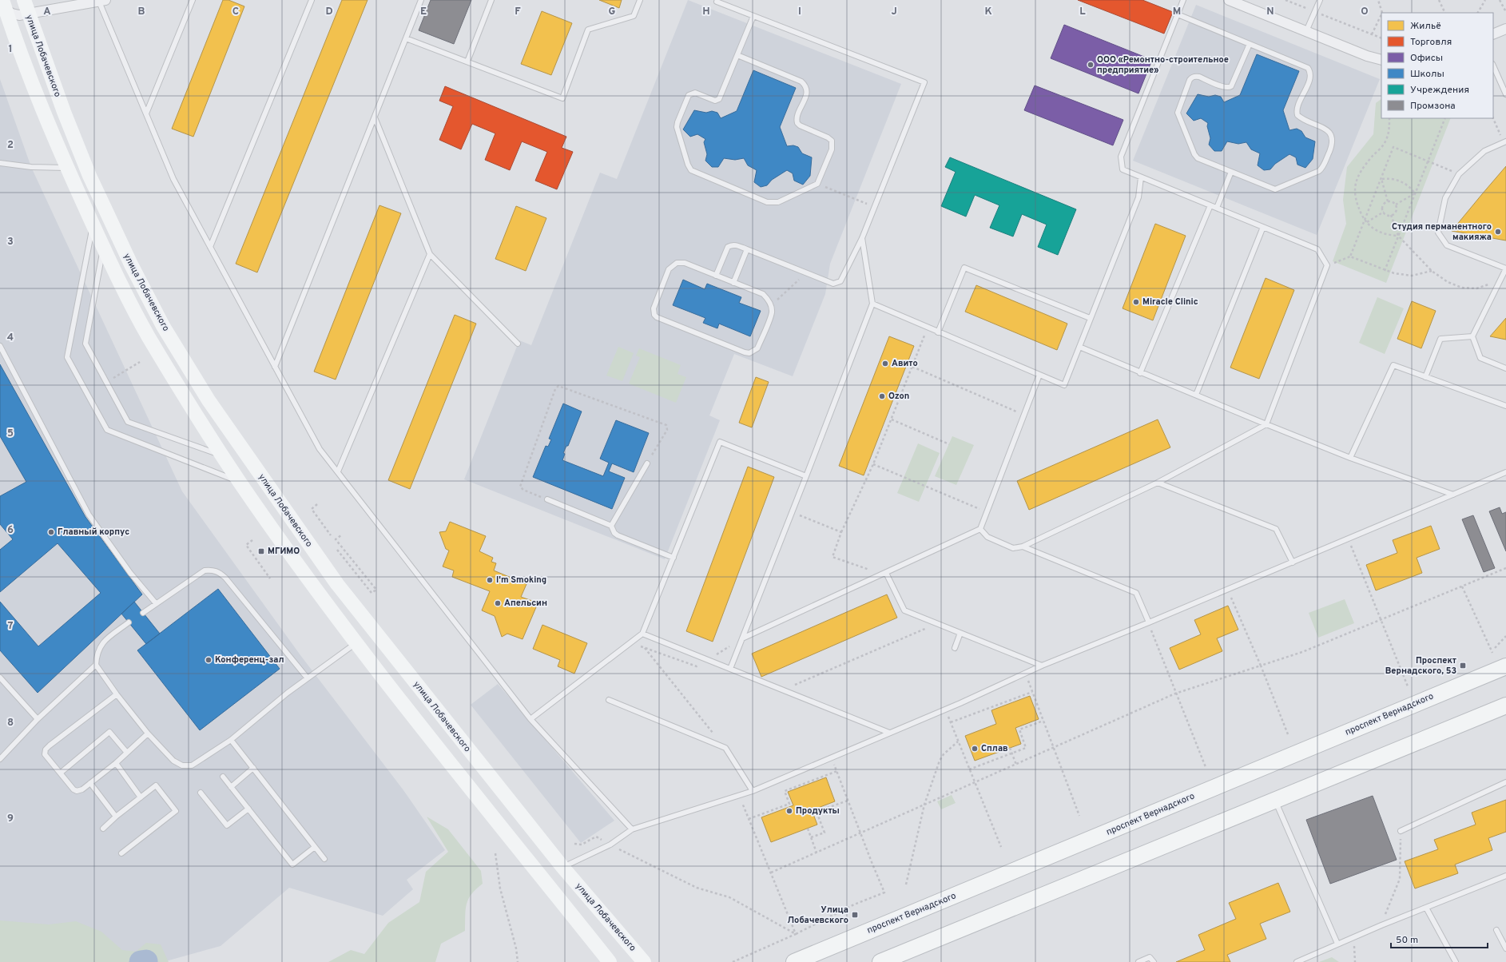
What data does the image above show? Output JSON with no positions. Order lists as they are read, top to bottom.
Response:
{
  "streets": {
    "main road": ["улица Лобачевского", "проспект Вернадского"]
  },
  "places": {
    "other": [
      "ООО «Ремонтно-строительное предприятие»",
      "Студия перманентного макияжа",
      "Miracle Clinic",
      "Авито",
      "Ozon",
      "Главный корпус",
      "I'm Smoking",
      "Апельсин",
      "Конференц-зал",
      "Сплав",
      "Продукты"
    ],
    "transit": ["МГИМО", "Проспект Вернадского, 53", "Улица Лобачевского"]
  },
  "legend": [
    "Жильё",
    "Торговля",
    "Офисы",
    "Школы",
    "Учреждения",
    "Промзона"
  ],
  "scale_bar": "50 m",
  "grid": {
    "columns": [
      "A",
      "B",
      "C",
      "D",
      "E",
      "F",
      "G",
      "H",
      "I",
      "J",
      "K",
      "L",
      "M",
      "N",
      "O"
    ],
    "rows": [
      "1",
      "2",
      "3",
      "4",
      "5",
      "6",
      "7",
      "8",
      "9"
    ]
  }
}
